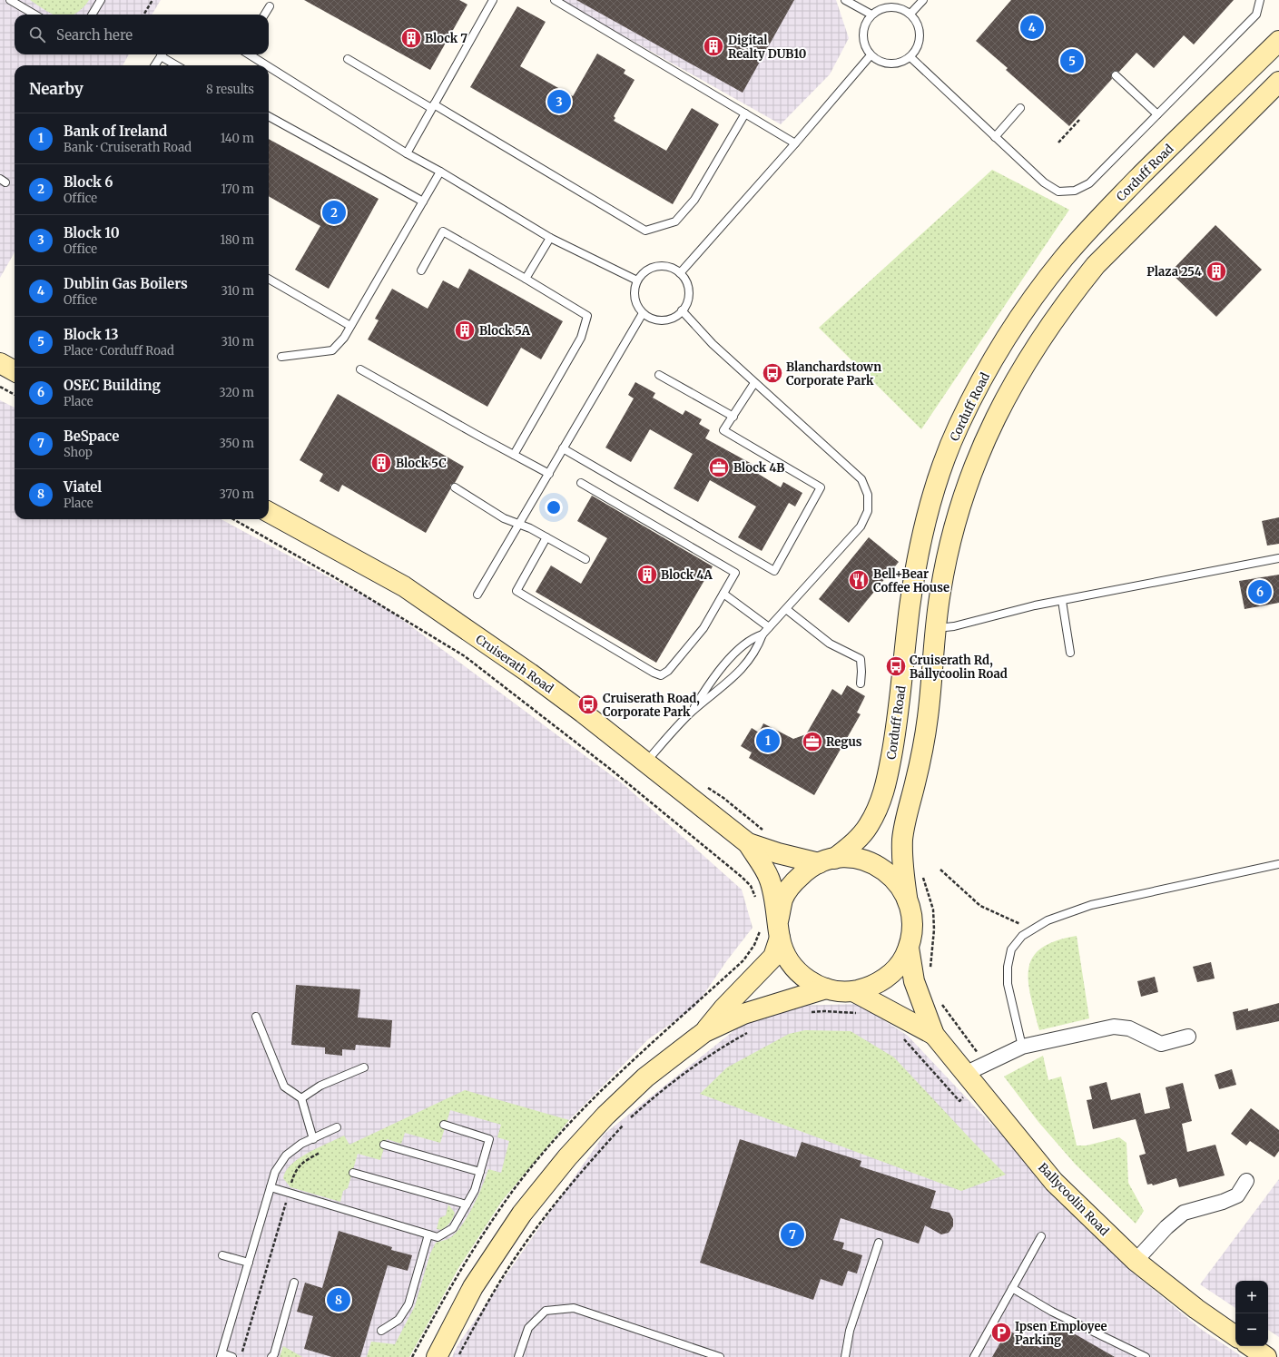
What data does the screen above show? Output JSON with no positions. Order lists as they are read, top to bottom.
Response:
{
  "streets": {
    "main road": ["Corduff Road", "Cruiserath Road", "Ballycoolin Road"]
  },
  "crossings": [
    ["Corduff Road", "Cruiserath Road"]
  ],
  "places": {
    "building": [
      "Block 7",
      "Digital Realty DUB10",
      "Plaza 254",
      "Block 5A",
      "Block 5C",
      "Block 4A"
    ],
    "bus stop": ["Blanchardstown Corporate Park", "Cruiserath Rd, Ballycoolin Road", "Cruiserath Road, Corporate Park"],
    "office": ["Block 4B", "Regus"],
    "restaurant": ["Bell+Bear Coffee House"],
    "parking": ["Ipsen Employee Parking"]
  },
  "page": {
    "pins": [
      "4",
      "5",
      "3",
      "2",
      "6",
      "1",
      "7",
      "8"
    ],
    "search": "Search here",
    "heading": ["Nearby", "8 results"],
    "list": [
      {
        "mark": "1",
        "name": "Bank of Ireland",
        "note": "Bank · Cruiserath Road",
        "value": "140 m"
      },
      {
        "mark": "2",
        "name": "Block 6",
        "note": "Office",
        "value": "170 m"
      },
      {
        "mark": "3",
        "name": "Block 10",
        "note": "Office",
        "value": "180 m"
      },
      {
        "mark": "4",
        "name": "Dublin Gas Boilers",
        "note": "Office",
        "value": "310 m"
      },
      {
        "mark": "5",
        "name": "Block 13",
        "note": "Place · Corduff Road",
        "value": "310 m"
      },
      {
        "mark": "6",
        "name": "OSEC Building",
        "note": "Place",
        "value": "320 m"
      },
      {
        "mark": "7",
        "name": "BeSpace",
        "note": "Shop",
        "value": "350 m"
      },
      {
        "mark": "8",
        "name": "Viatel",
        "note": "Place",
        "value": "370 m"
      }
    ],
    "map_buttons": ["+", "−"]
  }
}
